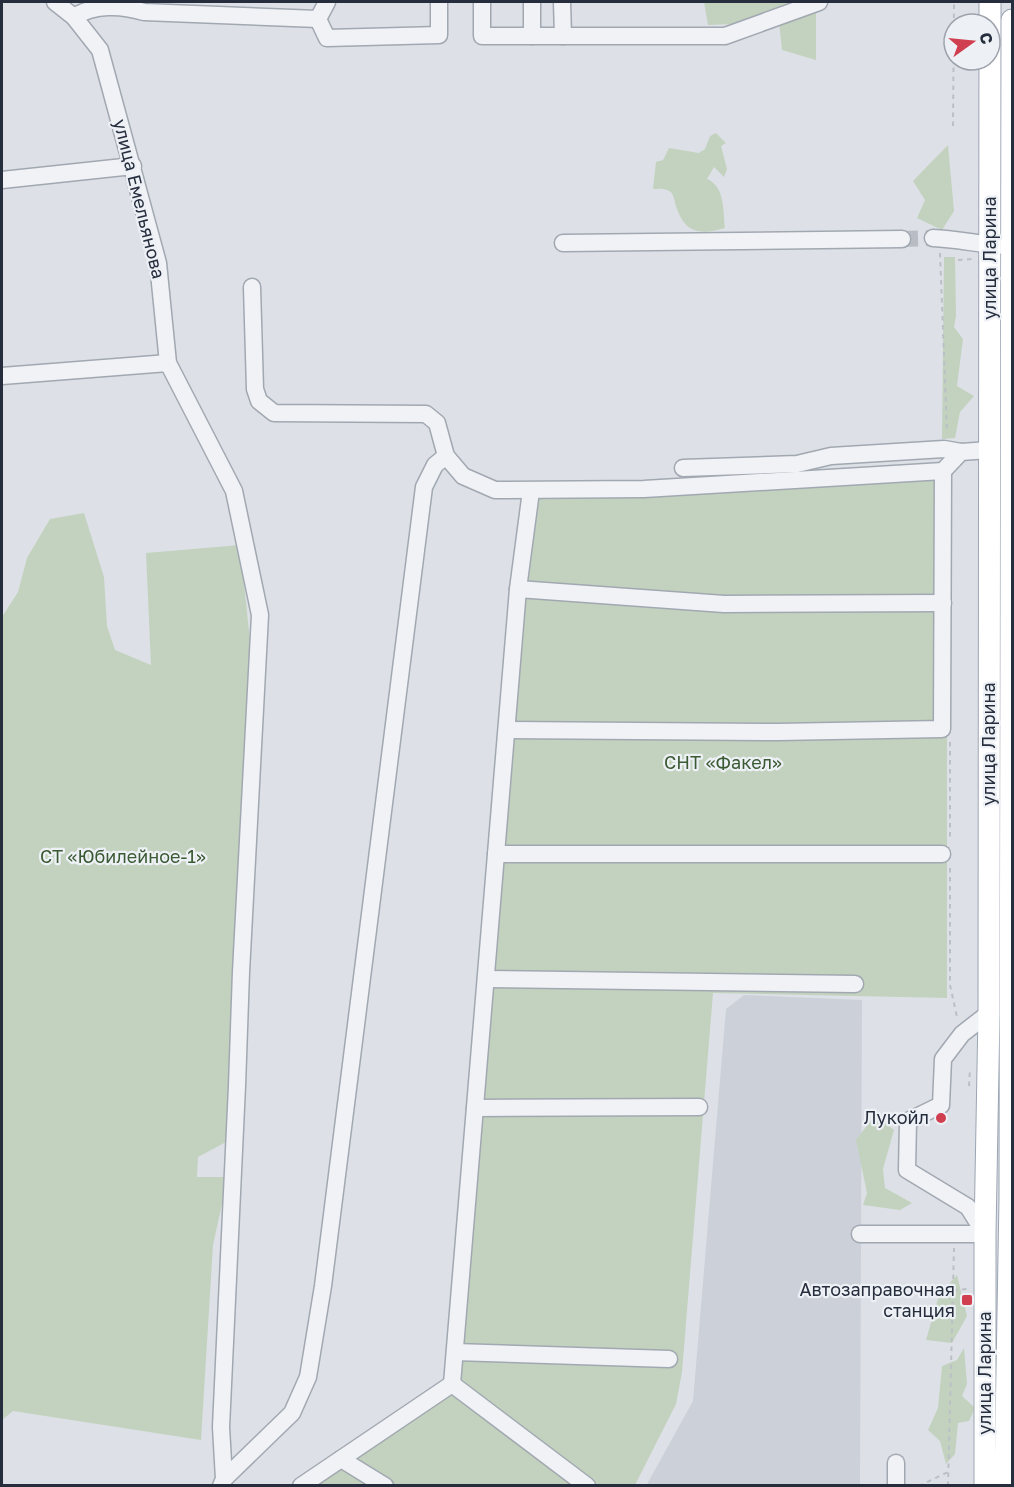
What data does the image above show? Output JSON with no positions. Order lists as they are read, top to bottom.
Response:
{
  "streets": {
    "main road": ["улица Ларина"],
    "street": ["улица Емельянова"]
  },
  "parks": ["СНТ «Факел»", "СТ «Юбилейное-1»"],
  "places": {
    "other": ["Лукойл"],
    "transit": ["Автозаправочная станция"]
  },
  "north": "right"
}
